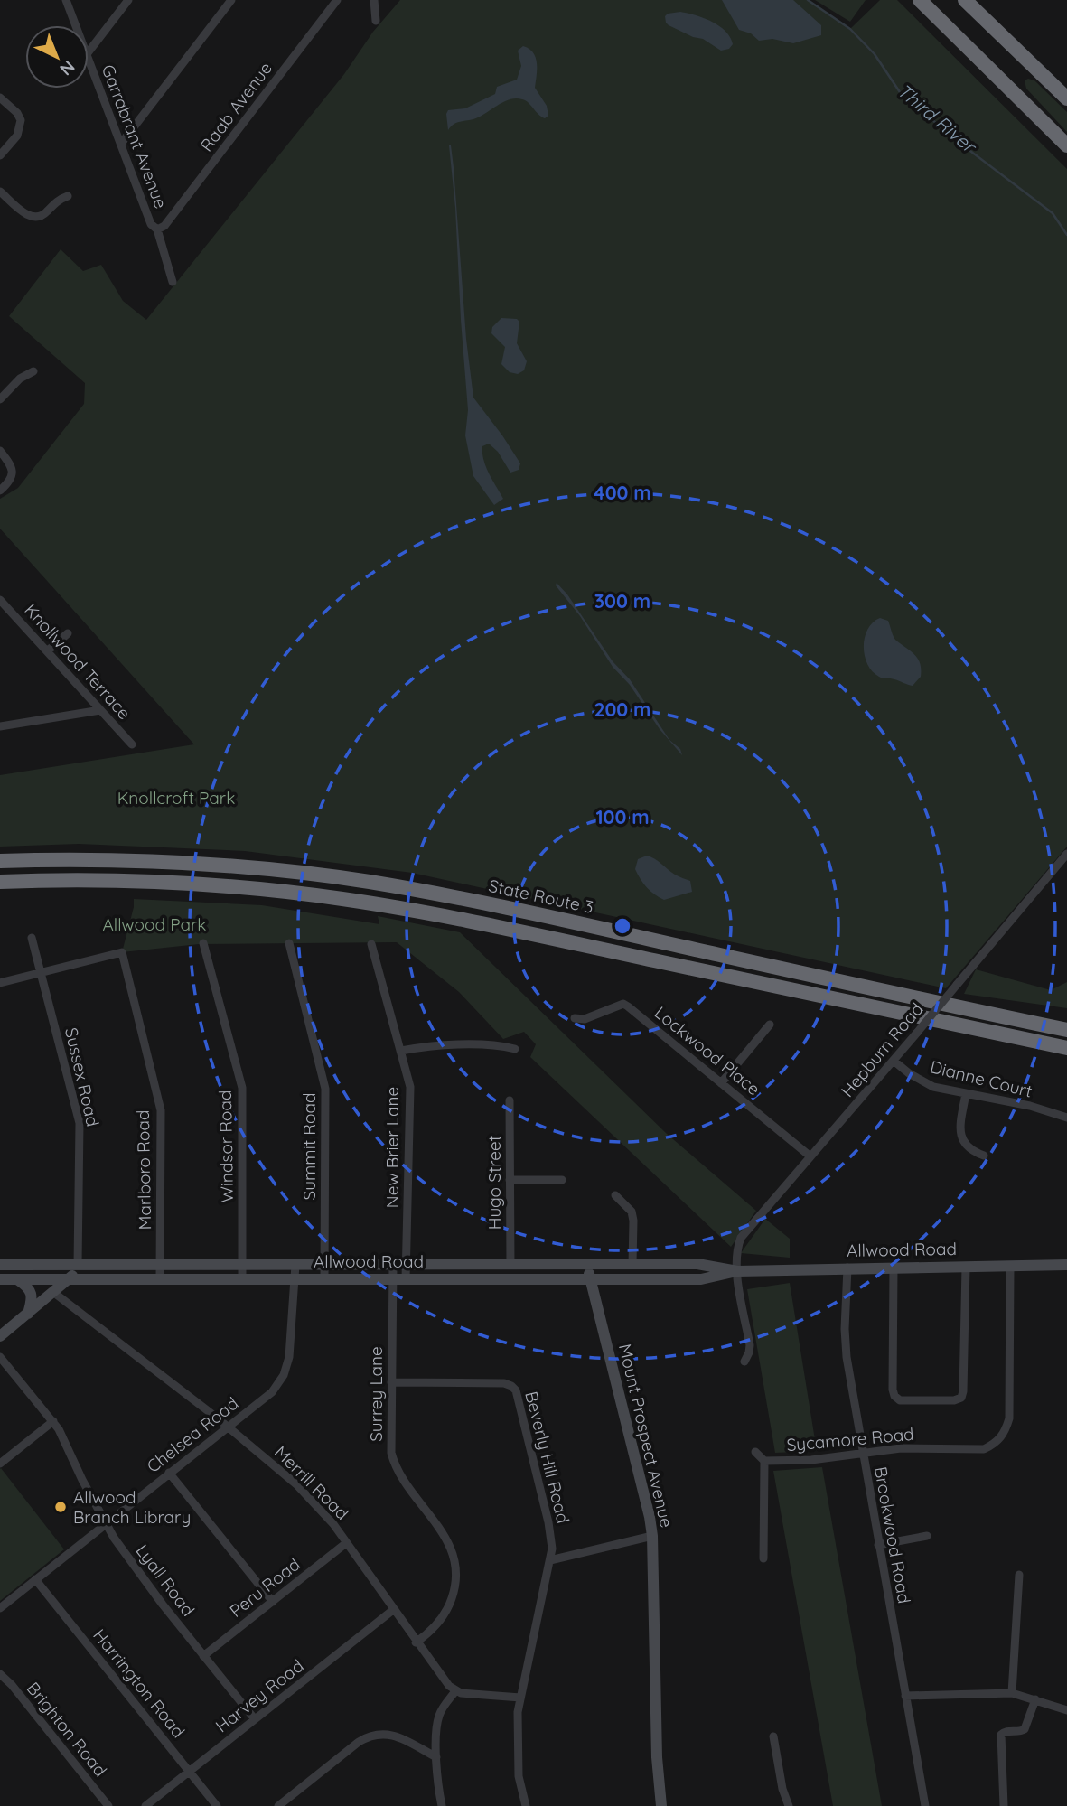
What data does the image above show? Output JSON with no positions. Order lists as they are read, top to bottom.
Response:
{
  "streets": {
    "highway": ["State Route 3"],
    "main road": ["Allwood Road", "Mount Prospect Avenue"],
    "street": [
      "Raab Avenue",
      "Garrabrant Avenue",
      "Knollwood Terrace",
      "Hepburn Road",
      "Lockwood Place",
      "Sussex Road",
      "Dianne Court",
      "Windsor Road",
      "Summit Road",
      "New Brier Lane",
      "Marlboro Road",
      "Hugo Street",
      "Surrey Lane",
      "Chelsea Road",
      "Sycamore Road",
      "Beverly Hill Road",
      "Merrill Road",
      "Brookwood Road",
      "Lyall Road",
      "Peru Road",
      "Harrington Road",
      "Harvey Road",
      "Brighton Road"
    ]
  },
  "crossings": [
    ["Raab Avenue", "Garrabrant Avenue"],
    ["Hepburn Road", "Lockwood Place"],
    ["Hepburn Road", "Dianne Court"],
    ["Hepburn Road", "Allwood Road"],
    ["Sussex Road", "Marlboro Road"],
    ["Sussex Road", "Allwood Road"],
    ["Windsor Road", "Allwood Road"],
    ["Summit Road", "Allwood Road"],
    ["New Brier Lane", "Allwood Road"],
    ["Marlboro Road", "Allwood Road"],
    ["Hugo Street", "Allwood Road"],
    ["Allwood Road", "Surrey Lane"],
    ["Allwood Road", "Chelsea Road"],
    ["Allwood Road", "Mount Prospect Avenue"],
    ["Allwood Road", "Sycamore Road"],
    ["Allwood Road", "Brookwood Road"],
    ["Surrey Lane", "Beverly Hill Road"],
    ["Surrey Lane", "Merrill Road"],
    ["Chelsea Road", "Merrill Road"],
    ["Chelsea Road", "Lyall Road"],
    ["Chelsea Road", "Harrington Road"],
    ["Sycamore Road", "Brookwood Road"],
    ["Merrill Road", "Peru Road"],
    ["Merrill Road", "Harvey Road"],
    ["Lyall Road", "Peru Road"],
    ["Lyall Road", "Harvey Road"],
    ["Harrington Road", "Harvey Road"]
  ],
  "water": ["Third River"],
  "parks": ["Knollcroft Park", "Allwood Park"],
  "places": ["Allwood Branch Library"],
  "north": "bottom right",
  "rings": [
    "400 m",
    "300 m",
    "200 m",
    "100 m"
  ]
}
